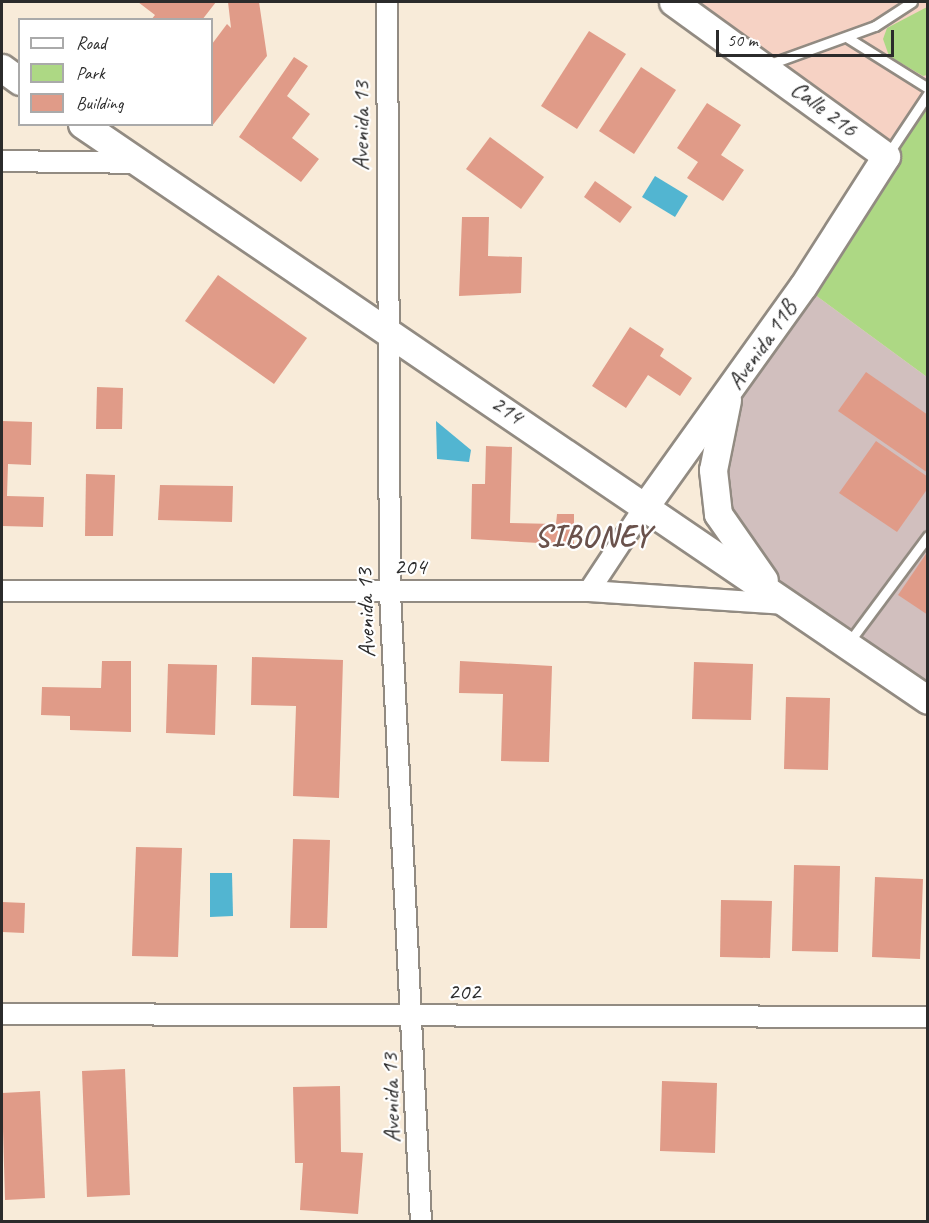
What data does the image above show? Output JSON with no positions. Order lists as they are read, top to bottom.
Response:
{
  "streets": {
    "street": [
      "Calle 216",
      "Avenida 13",
      "Avenida 11B",
      "214",
      "204",
      "202"
    ]
  },
  "crossings": [
    ["Calle 216", "Avenida 11B"],
    ["Avenida 13", "214"],
    ["Avenida 13", "204"],
    ["Avenida 13", "202"],
    ["Avenida 11B", "214"],
    ["Avenida 11B", "204"],
    ["214", "204"]
  ],
  "districts": ["SIBONEY"],
  "legend": ["Road", "Park", "Building"],
  "scale_bar": "50 m"
}
